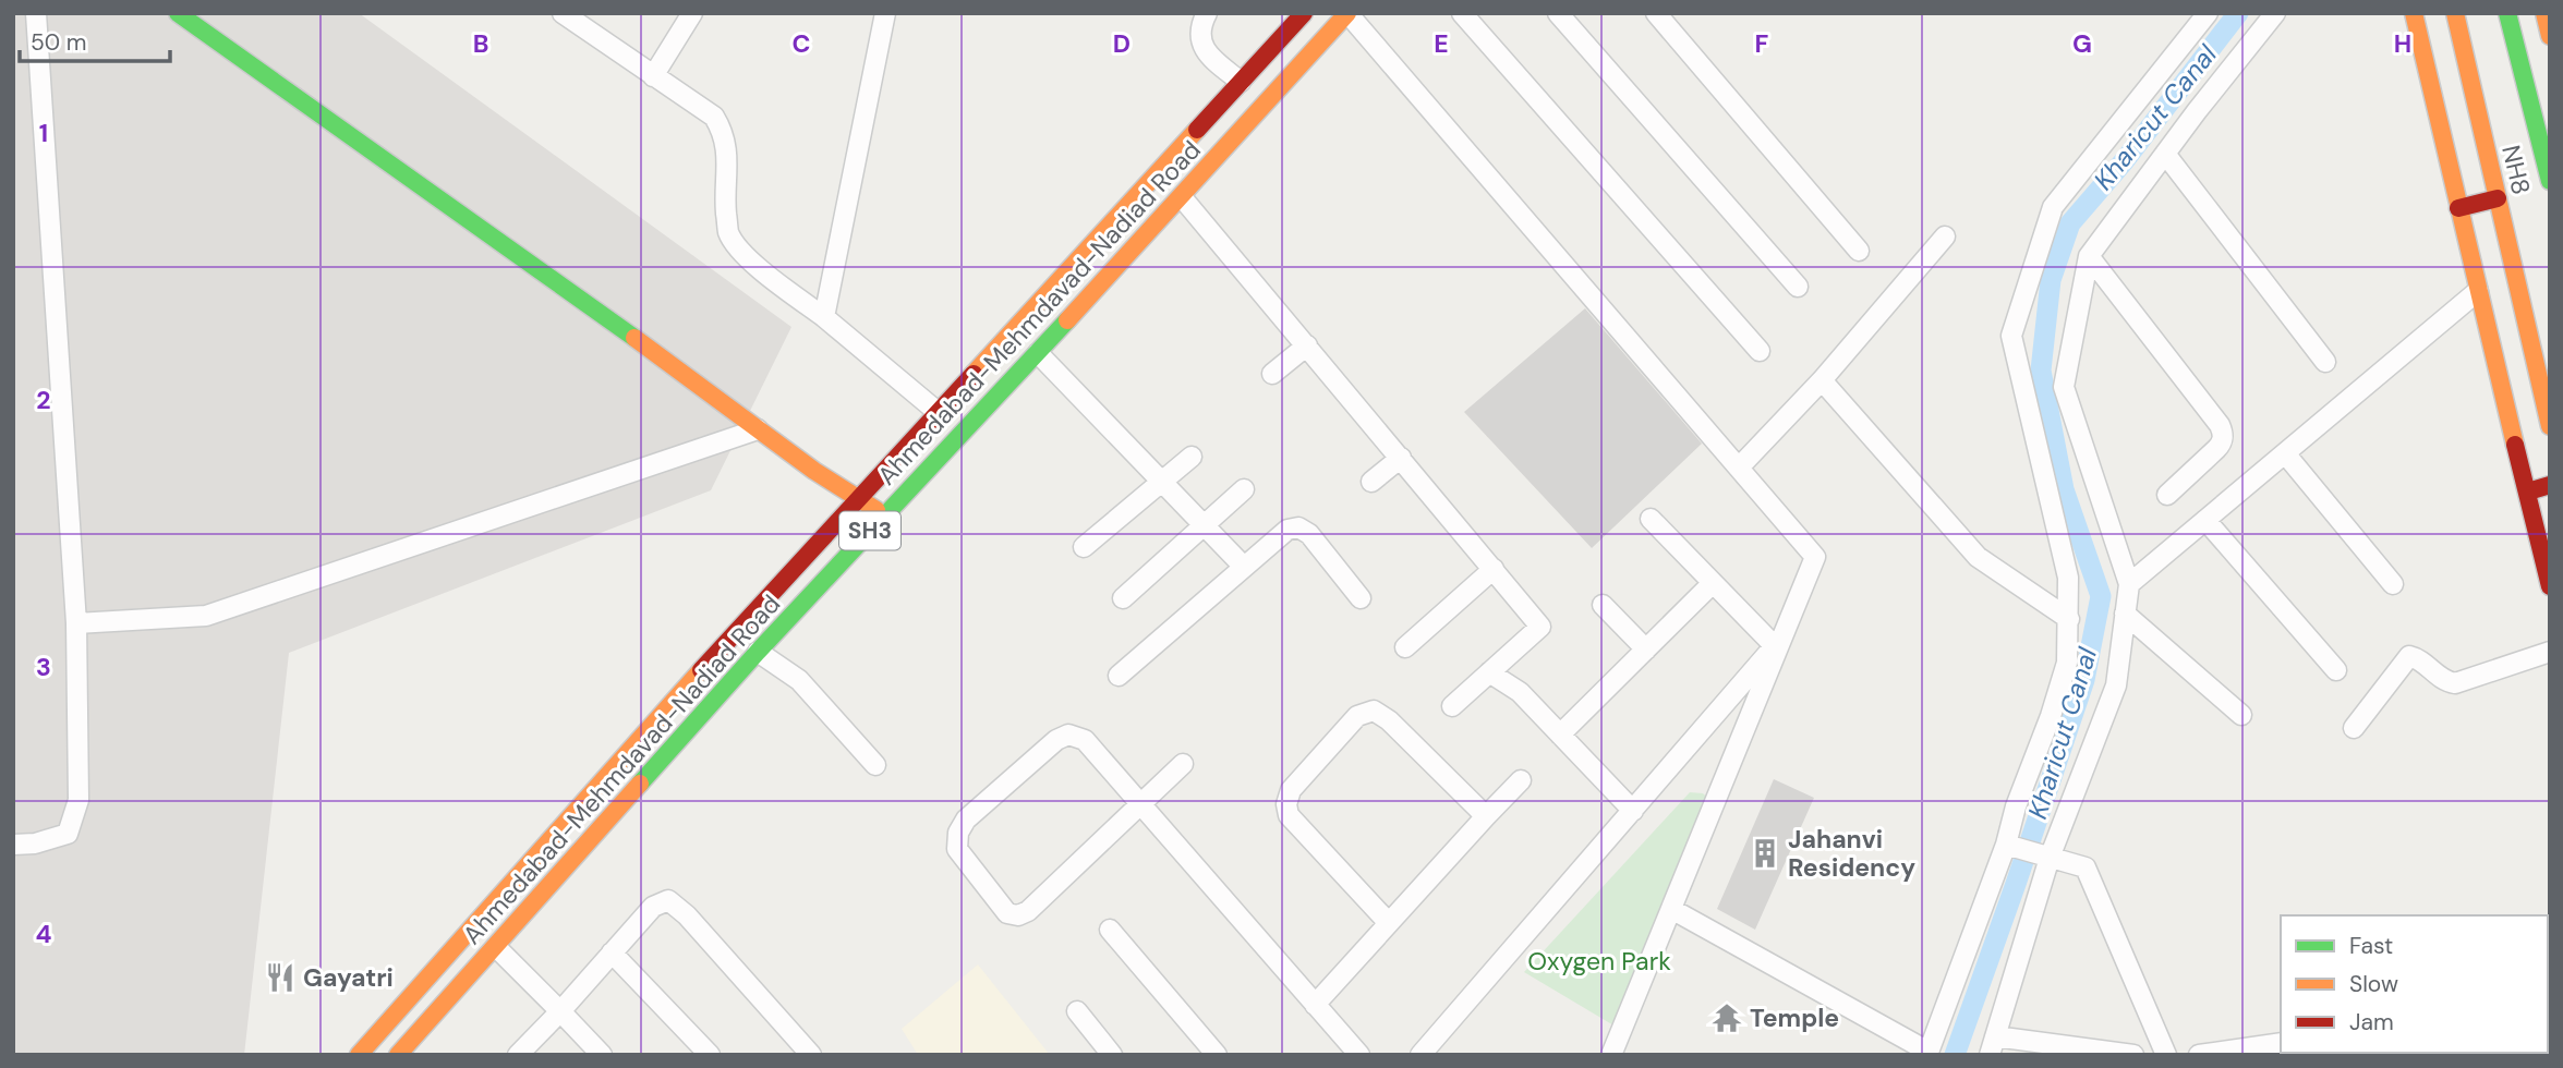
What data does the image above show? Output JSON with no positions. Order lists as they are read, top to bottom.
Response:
{
  "streets": {
    "main road": ["NH8", "Ahmedabad-Mehmdavad-Nadiad Road", "SH3"]
  },
  "water": ["Kharicut Canal"],
  "parks": ["Oxygen Park"],
  "places": {
    "building": ["Jahanvi Residency"],
    "restaurant": ["Gayatri"],
    "temple": ["Temple"]
  },
  "legend": ["Fast", "Slow", "Jam"],
  "scale_bar": "50 m",
  "grid": {
    "columns": [
      "B",
      "C",
      "D",
      "E",
      "F",
      "G",
      "H"
    ],
    "rows": [
      "1",
      "2",
      "3",
      "4"
    ]
  }
}
